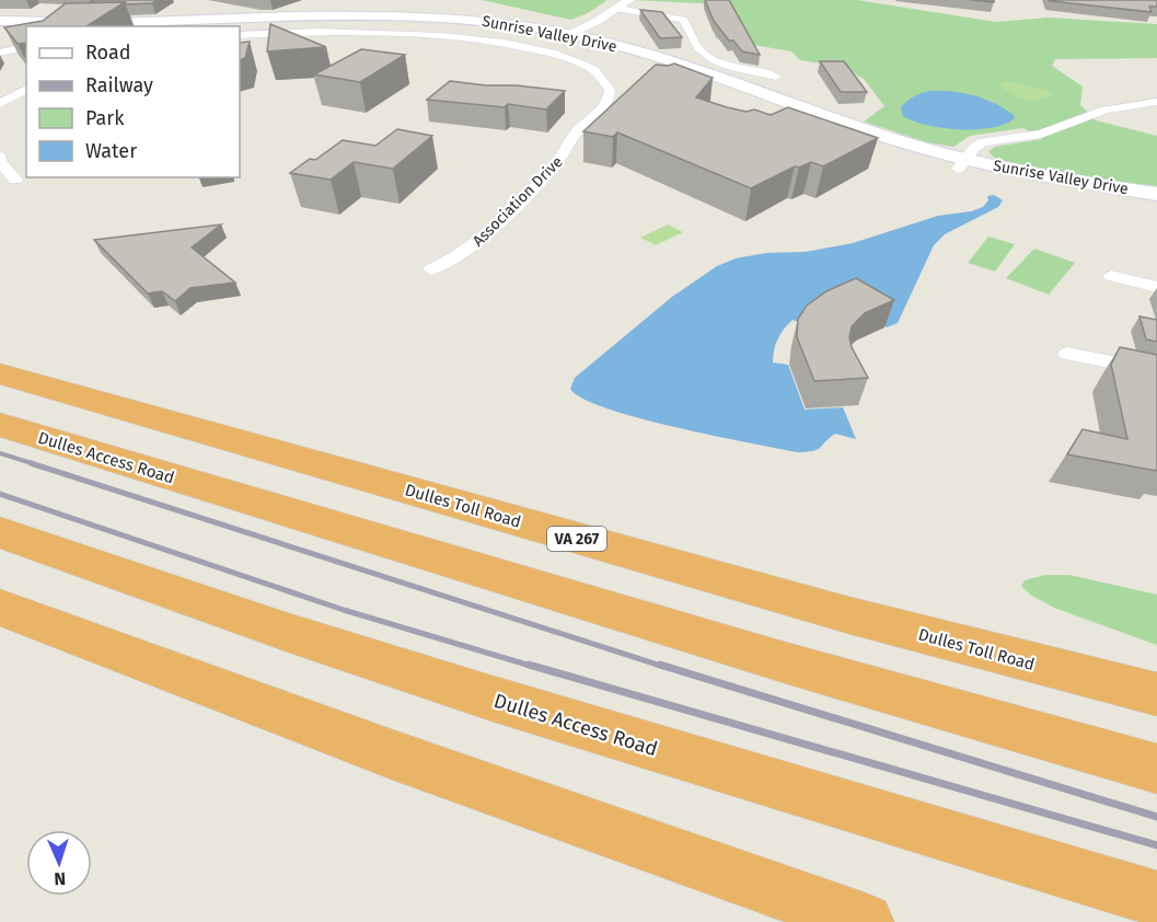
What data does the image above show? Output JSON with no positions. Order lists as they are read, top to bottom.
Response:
{
  "streets": {
    "highway": ["Dulles Access Road", "Dulles Toll Road", "VA 267"],
    "main road": ["Sunrise Valley Drive"],
    "street": ["Association Drive"]
  },
  "crossings": [
    ["Sunrise Valley Drive", "Association Drive"]
  ],
  "legend": [
    "Road",
    "Railway",
    "Park",
    "Water"
  ],
  "north": "bottom"
}
